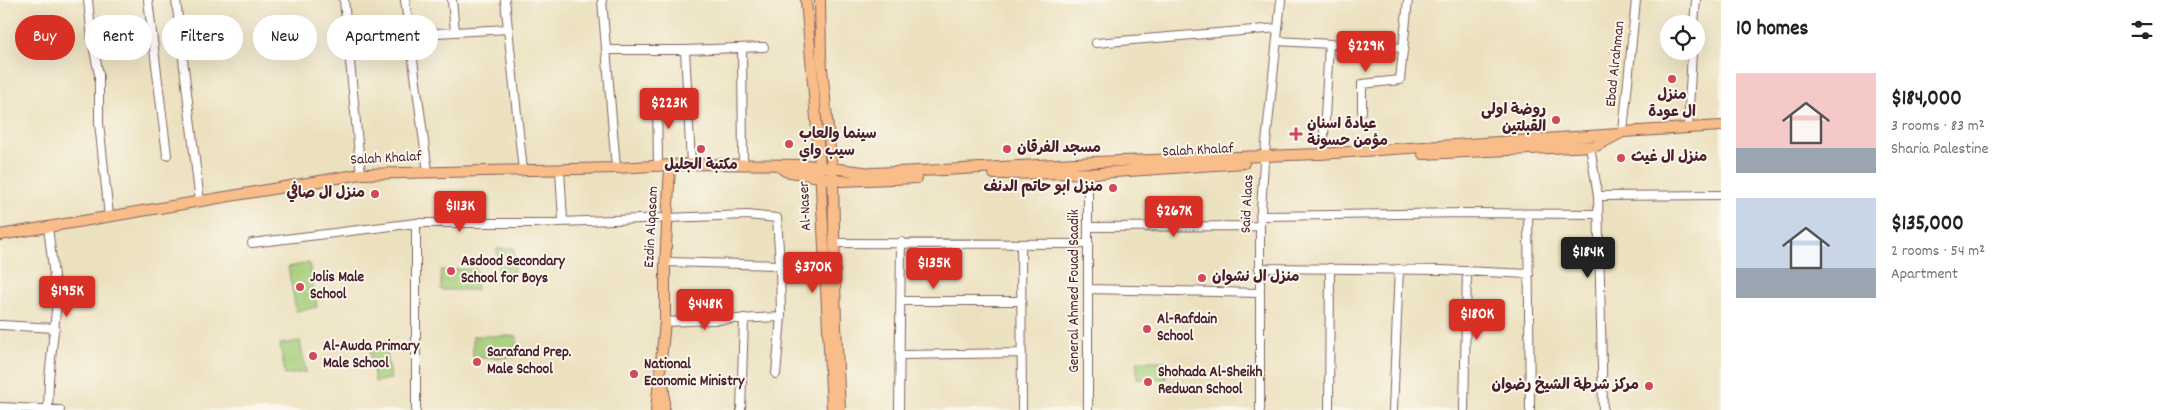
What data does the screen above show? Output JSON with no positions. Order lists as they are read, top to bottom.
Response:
{
  "streets": {
    "main road": ["Salah Khalaf", "Al-Naser", "Ezdin Alqasam"],
    "street": ["Ebad Alrahman", "Said Alaas", "General Ahmed Fouad Saadik"]
  },
  "crossings": [
    ["Ebad Alrahman", "Salah Khalaf"],
    ["Salah Khalaf", "Said Alaas"],
    ["Salah Khalaf", "Al-Naser"],
    ["Salah Khalaf", "Ezdin Alqasam"],
    ["Salah Khalaf", "General Ahmed Fouad Saadik"]
  ],
  "places": {
    "other": [
      "منزل ال عودة",
      "روضة اولى القبلتين",
      "سينما والعاب سيب واي",
      "مكتبة الجليل",
      "مسجد الفرقان",
      "منزل ال غيث",
      "منزل ابو حاتم الدنف",
      "منزل ال صافي",
      "Asdood Secondary School for Boys",
      "منزل ال نشوان",
      "Jolis Male School",
      "Al-Rafdain School",
      "Al-Awda Primary Male School",
      "Sarafand Prep. Male School",
      "National Economic Ministry",
      "Shohada Al-Sheikh Redwan School",
      "مركز شرطة الشيخ رضوان"
    ],
    "health": ["عيادة اسنان مؤمن حسونة"]
  },
  "page": {
    "heading": "10 homes",
    "chip": [
      "Buy",
      "Rent",
      "Filters",
      "New",
      "Apartment"
    ],
    "price": [
      "$229K",
      "$223K",
      "$113K",
      "$267K",
      "$184K",
      "$135K",
      "$370K",
      "$195K",
      "$448K",
      "$180K"
    ],
    "list": [
      {
        "name": "$184,000",
        "note": "3 rooms · 83 m² · Sharia Palestine"
      },
      {
        "name": "$135,000",
        "note": "2 rooms · 54 m² · Apartment"
      }
    ]
  }
}
